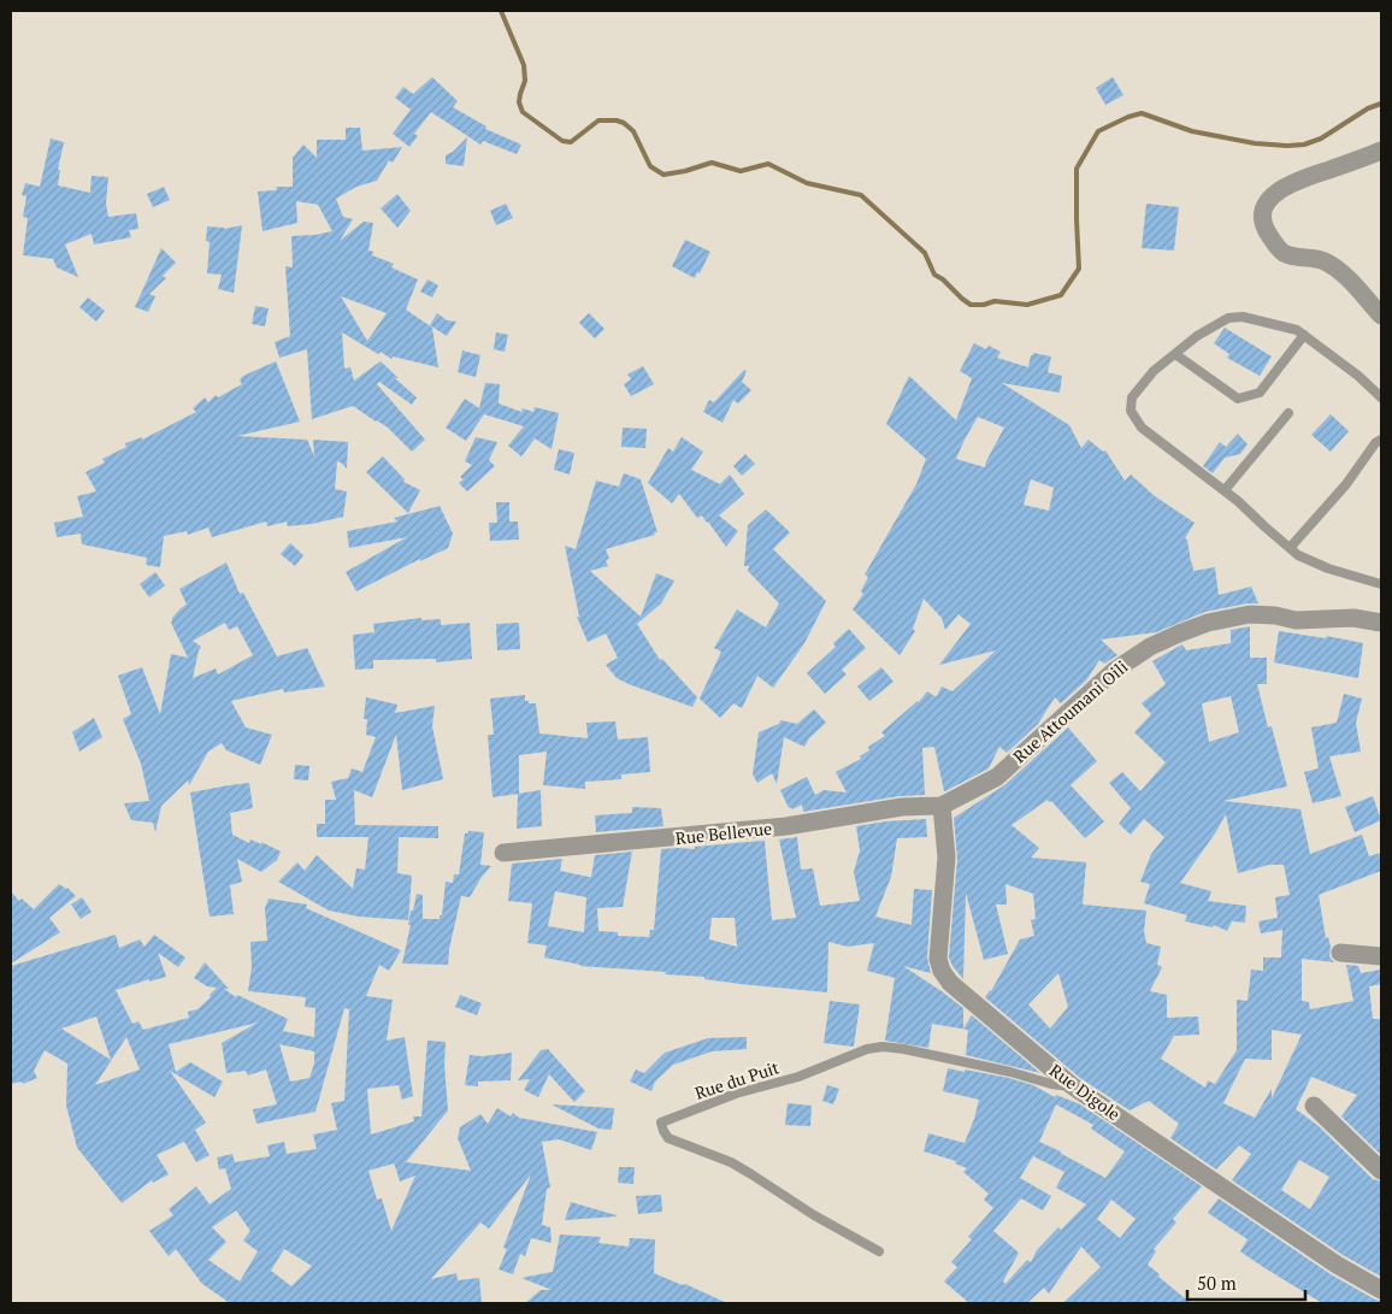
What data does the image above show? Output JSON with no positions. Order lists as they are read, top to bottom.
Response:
{
  "streets": {
    "street": ["Rue Attoumani Oili", "Rue Bellevue", "Rue Digole"],
    "lane": ["Rue du Puit"]
  },
  "crossings": [
    ["Rue Attoumani Oili", "Rue Bellevue"],
    ["Rue Attoumani Oili", "Rue Digole"],
    ["Rue Bellevue", "Rue Digole"],
    ["Rue du Puit", "Rue Digole"]
  ],
  "scale_bar": "50 m"
}
